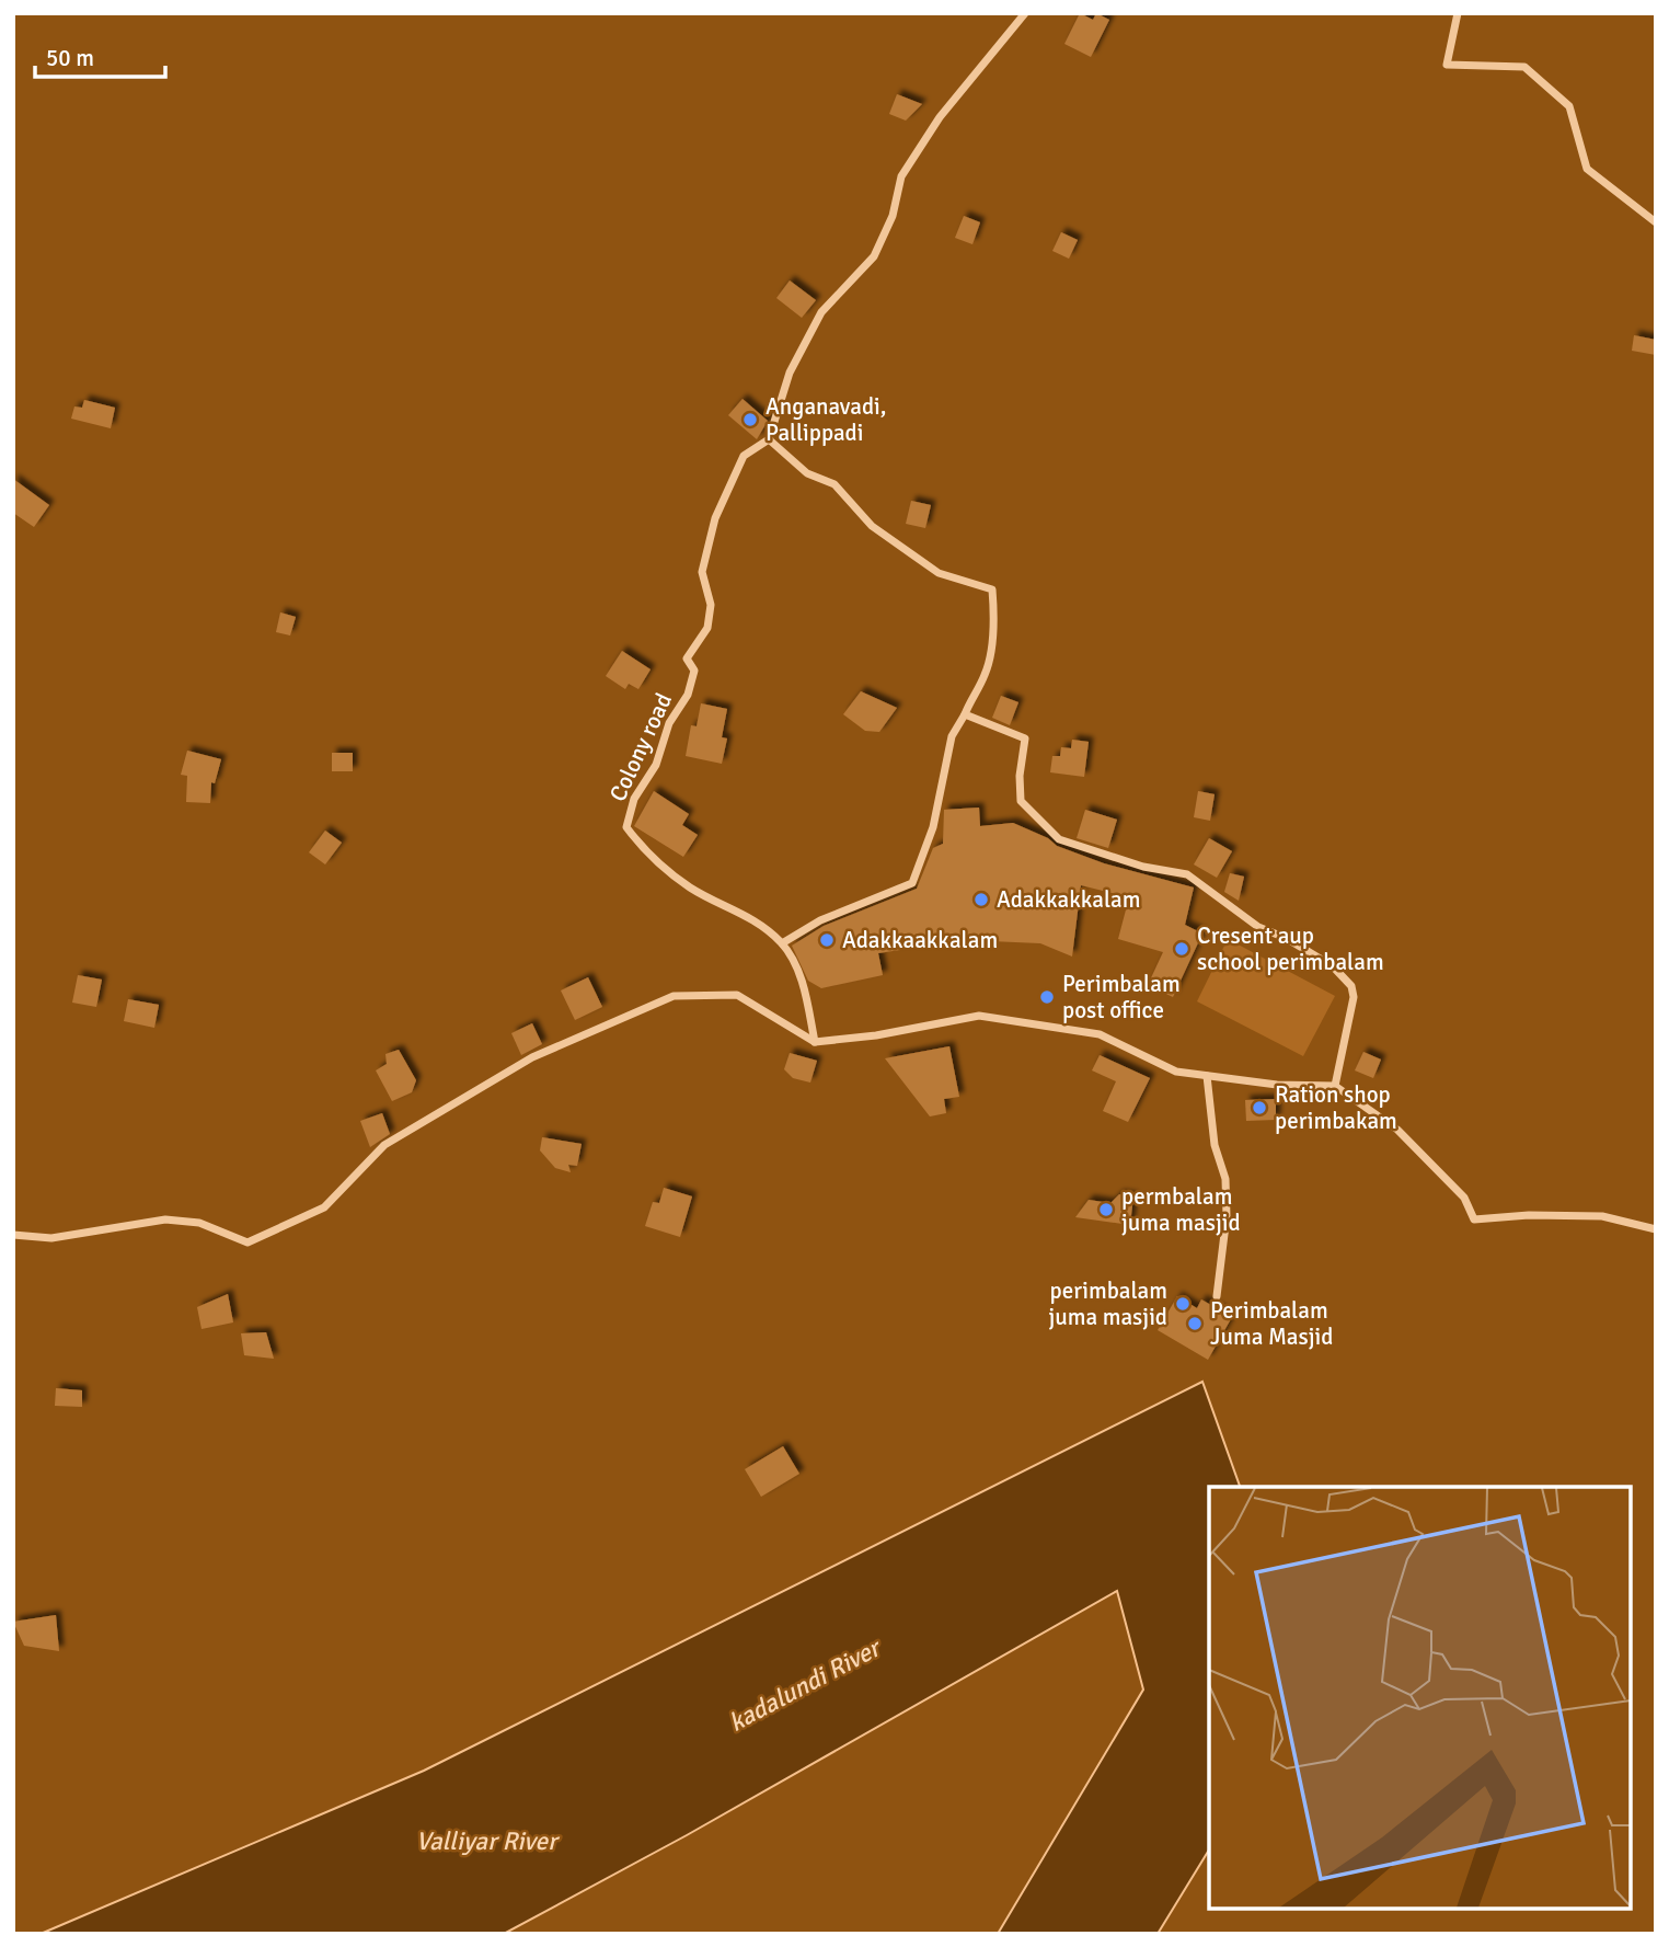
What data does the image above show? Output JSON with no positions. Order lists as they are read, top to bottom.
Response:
{
  "streets": {
    "street": ["Colony road"]
  },
  "water": ["kadalundi River", "Valliyar River"],
  "places": [
    "Anganavadi, Pallippadi",
    "Adakkakkalam",
    "Adakkaakkalam",
    "Cresent aup school perimbalam",
    "Perimbalam post office",
    "Ration shop perimbakam",
    "permbalam juma masjid",
    "perimbalam juma masjid",
    "Perimbalam Juma Masjid"
  ],
  "scale_bar": "50 m"
}
